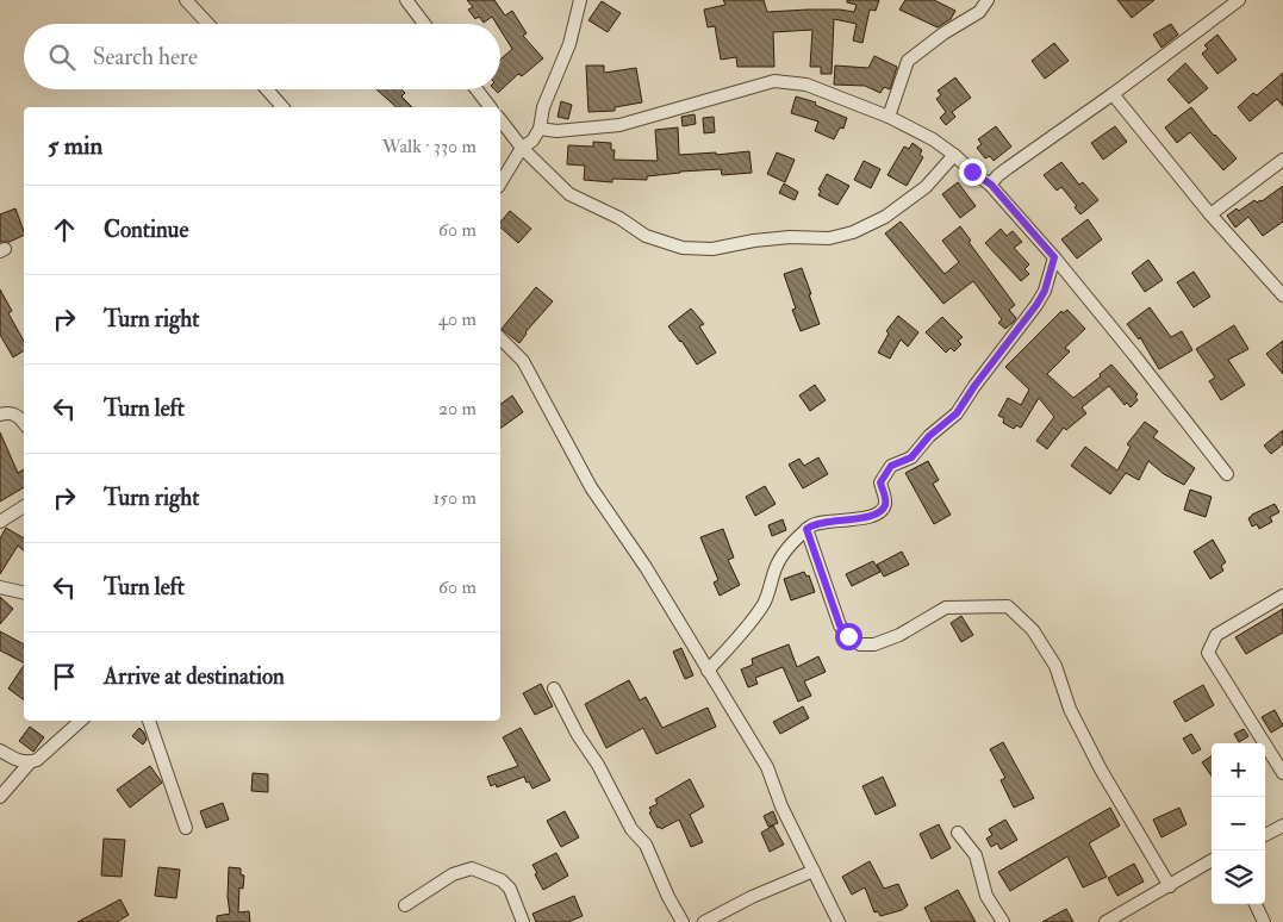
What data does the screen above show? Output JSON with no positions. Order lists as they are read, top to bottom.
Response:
{
  "page": {
    "search": "Search here",
    "heading": ["5 min", "Walk · 330 m"],
    "list": [
      ["Continue", "60 m"],
      ["Turn right", "40 m"],
      ["Turn left", "20 m"],
      ["Turn right", "150 m"],
      ["Turn left", "60 m"],
      "Arrive at destination"
    ],
    "map_buttons": ["+", "−"]
  }
}
